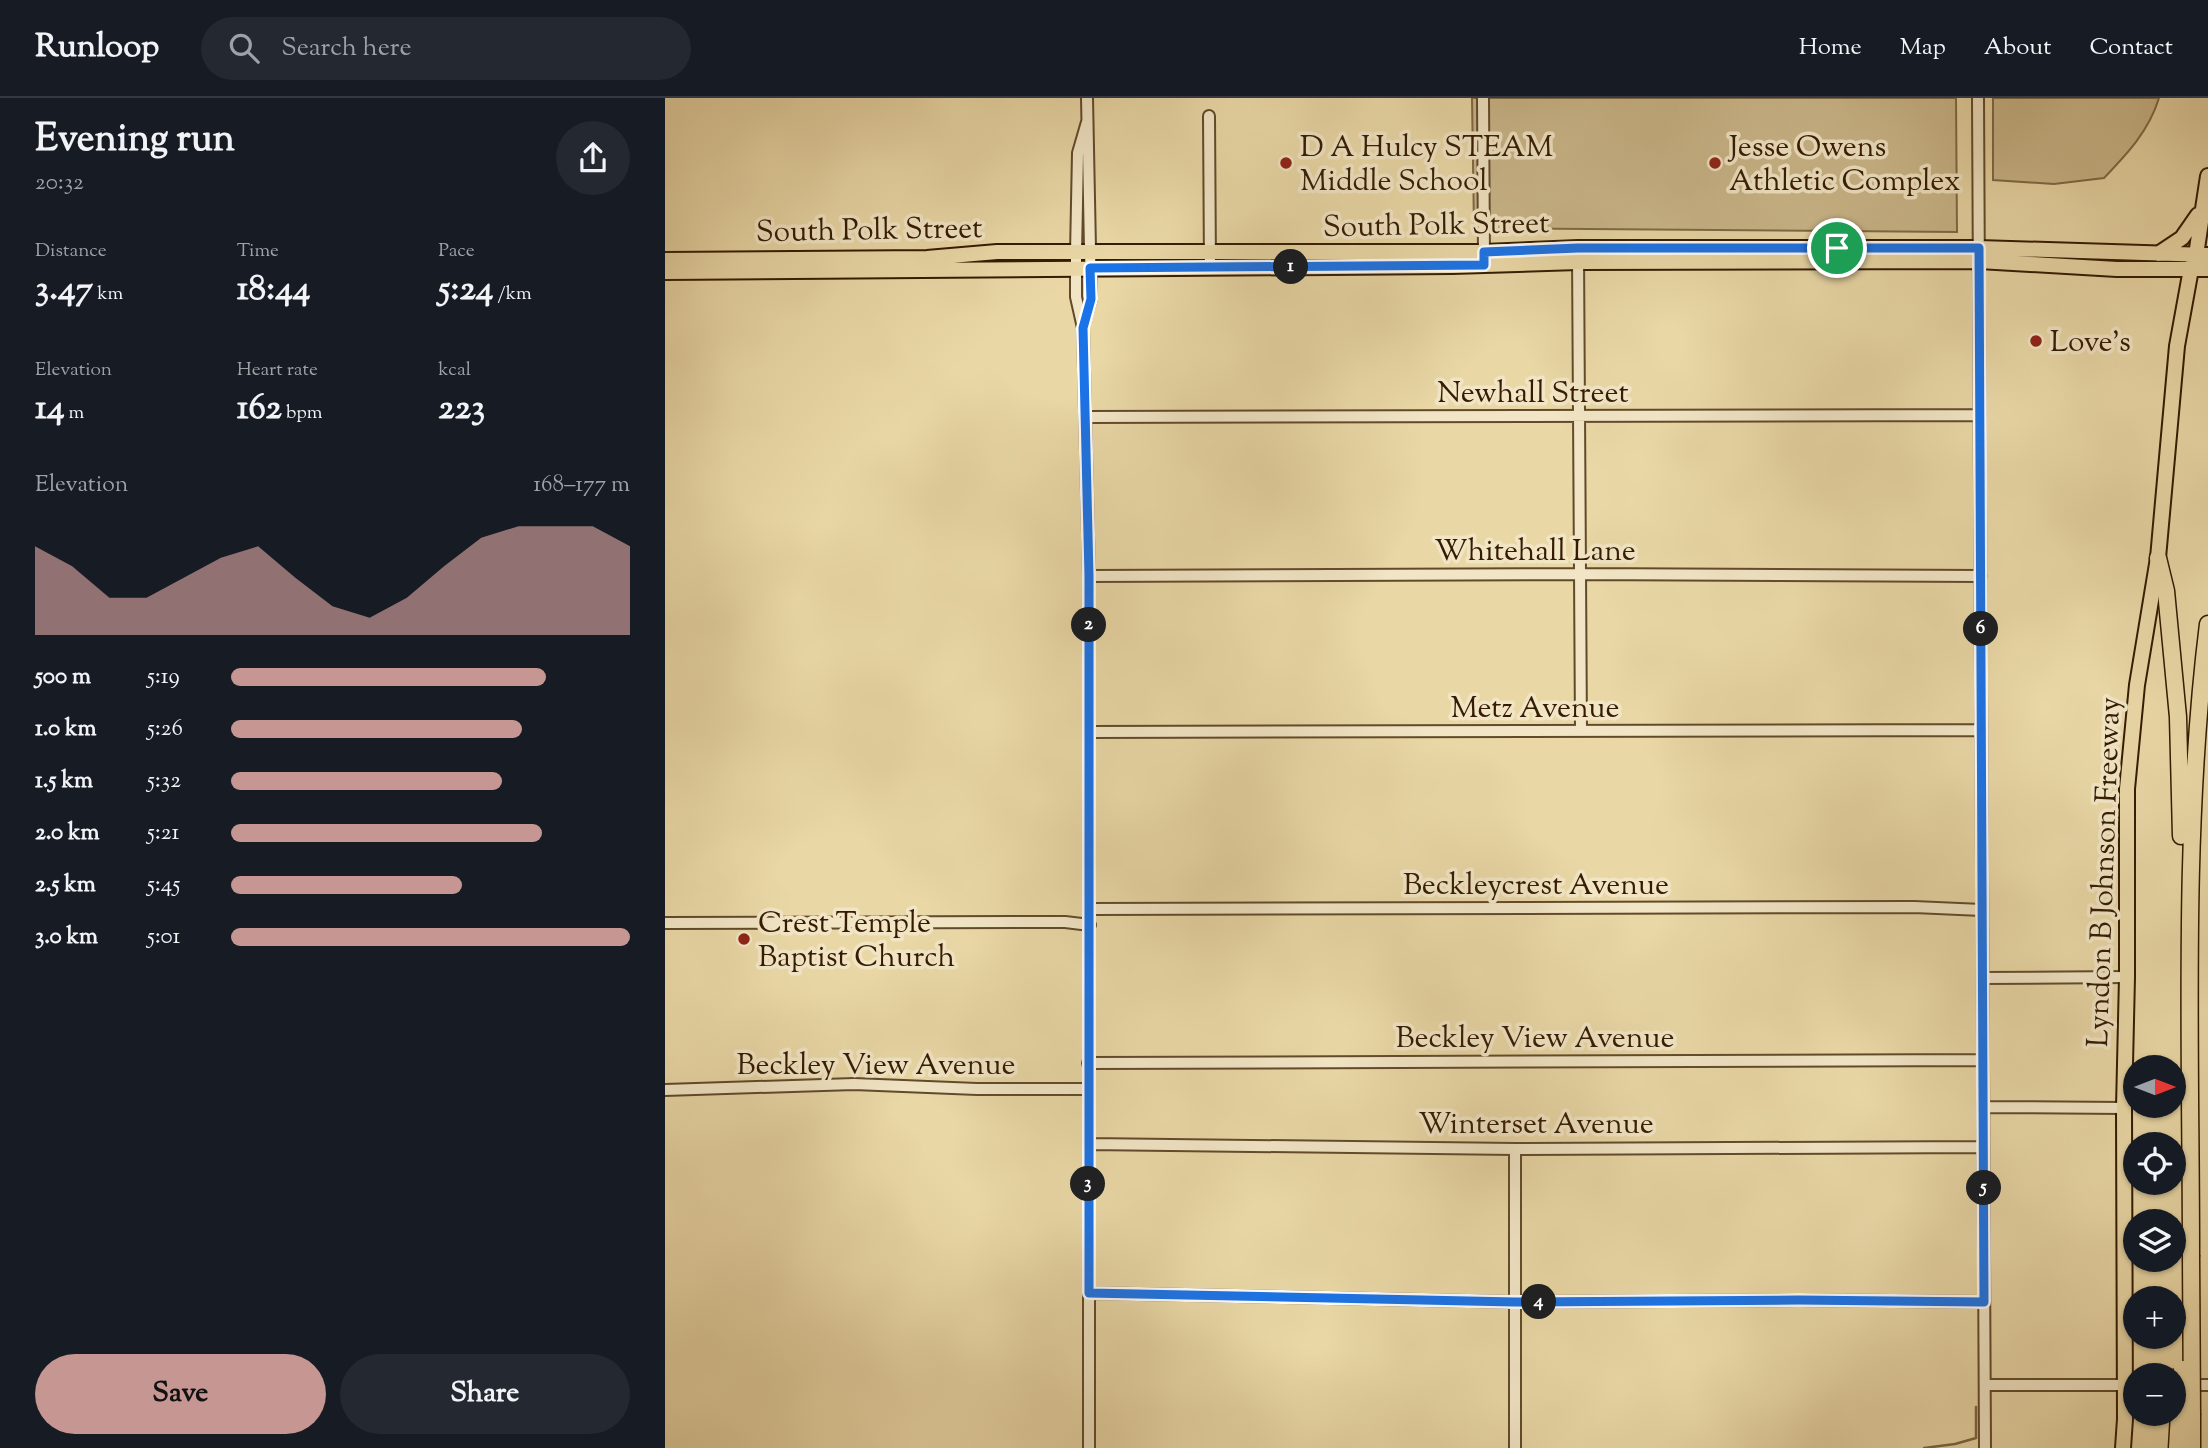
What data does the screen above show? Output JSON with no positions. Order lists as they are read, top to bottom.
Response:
{
  "streets": {
    "main road": ["South Polk Street", "Lyndon B Johnson Freeway"],
    "street": [
      "Newhall Street",
      "Whitehall Lane",
      "Metz Avenue",
      "Beckleycrest Avenue",
      "Beckley View Avenue",
      "Winterset Avenue"
    ]
  },
  "crossings": [
    ["South Polk Street", "Lyndon B Johnson Freeway"]
  ],
  "places": [
    "D A Hulcy STEAM Middle School",
    "Jesse Owens Athletic Complex",
    "Love's",
    "Crest Temple Baptist Church"
  ],
  "north": "right",
  "page": {
    "header": "Runloop",
    "search": "Search here",
    "nav": [
      "Home",
      "Map",
      "About",
      "Contact"
    ],
    "heading": ["Evening run", "20:32"],
    "stats": [
      ["Distance", "3.47 km"],
      ["Time", "18:44"],
      ["Pace", "5:24 /km"],
      ["Elevation", "14 m"],
      ["Heart rate", "162 bpm"],
      ["kcal", "223"]
    ],
    "pins": [
      "1",
      "2",
      "6",
      "3",
      "5",
      "4"
    ],
    "chart": ["Elevation", "168–177 m"],
    "list": [
      {
        "name": "500 m",
        "note": "5:19"
      },
      {
        "name": "1.0 km",
        "note": "5:26"
      },
      {
        "name": "1.5 km",
        "note": "5:32"
      },
      {
        "name": "2.0 km",
        "note": "5:21"
      },
      {
        "name": "2.5 km",
        "note": "5:45"
      },
      {
        "name": "3.0 km",
        "note": "5:01"
      }
    ],
    "map_buttons": ["+", "−"],
    "buttons": ["Save", "Share"]
  }
}
